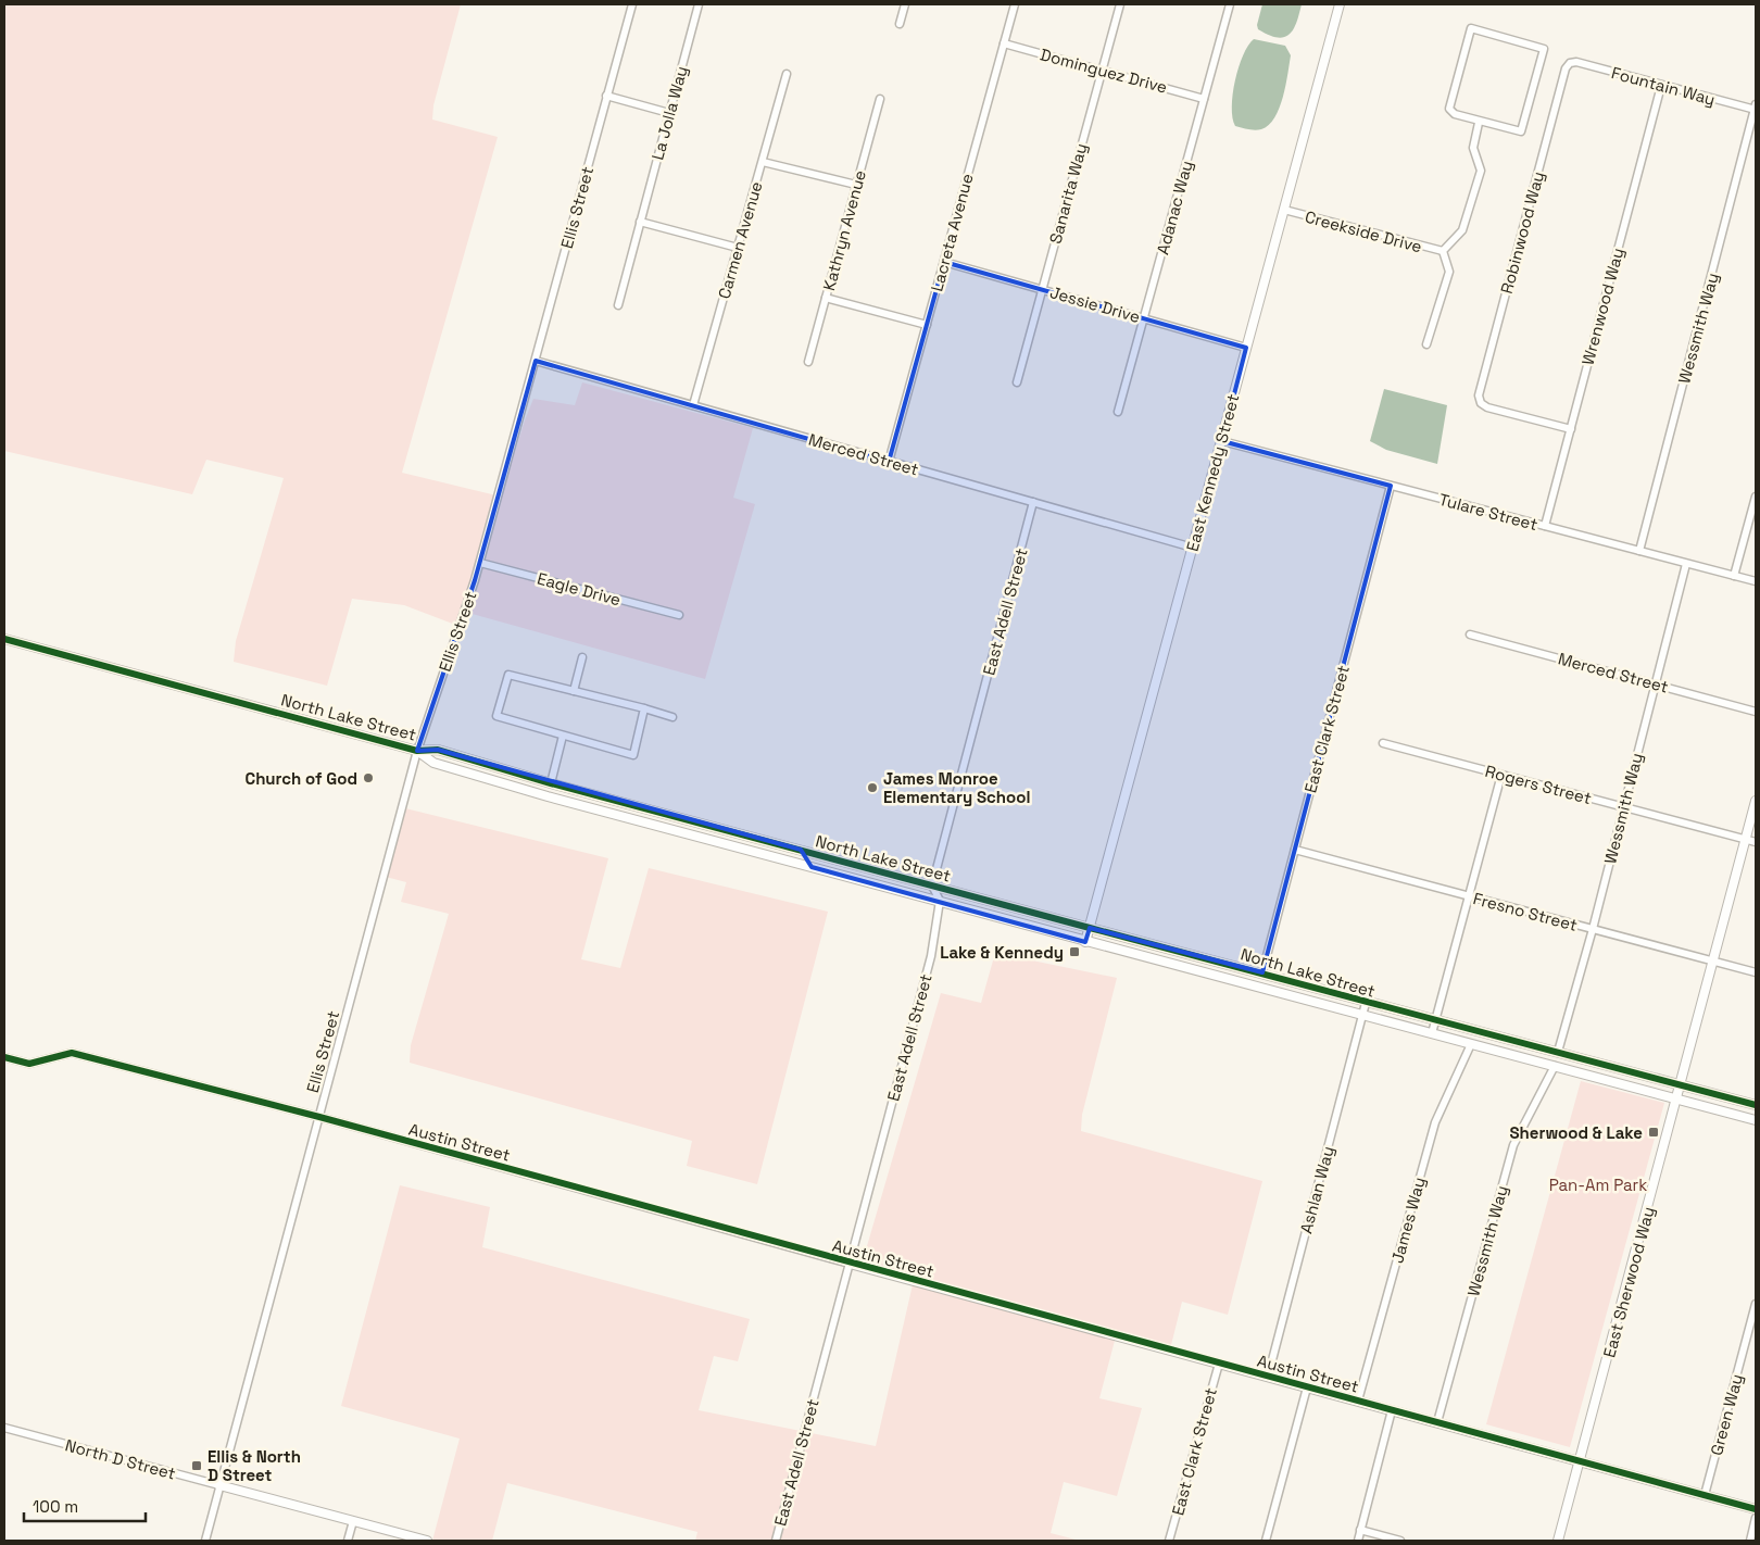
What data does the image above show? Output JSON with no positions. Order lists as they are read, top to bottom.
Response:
{
  "streets": {
    "street": [
      "Dominguez Drive",
      "Fountain Way",
      "La Jolla Way",
      "Sanarita Way",
      "Ellis Street",
      "Adanac Way",
      "Kathryn Avenue",
      "Creekside Drive",
      "Lacreta Avenue",
      "Robinwood Way",
      "Carmen Avenue",
      "Jessie Drive",
      "Wrenwood Way",
      "Wessmith Way",
      "Merced Street",
      "East Kennedy Street",
      "Tulare Street",
      "Eagle Drive",
      "East Adell Street",
      "North Lake Street",
      "East Clark Street",
      "Rogers Street",
      "Fresno Street",
      "Austin Street",
      "Ashlan Way",
      "James Way",
      "East Sherwood Way",
      "Green Way",
      "North D Street"
    ]
  },
  "crossings": [
    ["Dominguez Drive", "Sanarita Way"],
    ["Dominguez Drive", "Adanac Way"],
    ["Dominguez Drive", "Lacreta Avenue"],
    ["Fountain Way", "Robinwood Way"],
    ["Fountain Way", "Wrenwood Way"],
    ["Fountain Way", "Wessmith Way"],
    ["Sanarita Way", "Jessie Drive"],
    ["Ellis Street", "Merced Street"],
    ["Ellis Street", "Eagle Drive"],
    ["Ellis Street", "North Lake Street"],
    ["Ellis Street", "Austin Street"],
    ["Ellis Street", "North D Street"],
    ["Adanac Way", "Jessie Drive"],
    ["Creekside Drive", "East Kennedy Street"],
    ["Lacreta Avenue", "Jessie Drive"],
    ["Lacreta Avenue", "Merced Street"],
    ["Robinwood Way", "Wrenwood Way"],
    ["Carmen Avenue", "Merced Street"],
    ["Jessie Drive", "East Kennedy Street"],
    ["Wrenwood Way", "Tulare Street"],
    ["Wessmith Way", "Merced Street"],
    ["Wessmith Way", "Tulare Street"],
    ["Wessmith Way", "North Lake Street"],
    ["Wessmith Way", "Rogers Street"],
    ["Wessmith Way", "Fresno Street"],
    ["Wessmith Way", "Austin Street"],
    ["Merced Street", "East Kennedy Street"],
    ["Merced Street", "East Adell Street"],
    ["East Kennedy Street", "Tulare Street"],
    ["East Kennedy Street", "North Lake Street"],
    ["Tulare Street", "East Clark Street"],
    ["East Adell Street", "North Lake Street"],
    ["East Adell Street", "Austin Street"],
    ["North Lake Street", "East Clark Street"],
    ["North Lake Street", "Ashlan Way"],
    ["North Lake Street", "James Way"],
    ["North Lake Street", "East Sherwood Way"],
    ["East Clark Street", "Fresno Street"],
    ["East Clark Street", "Austin Street"],
    ["Rogers Street", "East Sherwood Way"],
    ["Fresno Street", "East Sherwood Way"],
    ["Austin Street", "Ashlan Way"],
    ["Austin Street", "James Way"],
    ["Austin Street", "East Sherwood Way"],
    ["Austin Street", "Green Way"]
  ],
  "parks": ["Pan-Am Park"],
  "places": {
    "other": ["Church of God", "James Monroe Elementary School"],
    "transit": ["Lake & Kennedy", "Sherwood & Lake", "Ellis & North D Street"]
  },
  "scale_bar": "100 m"
}
